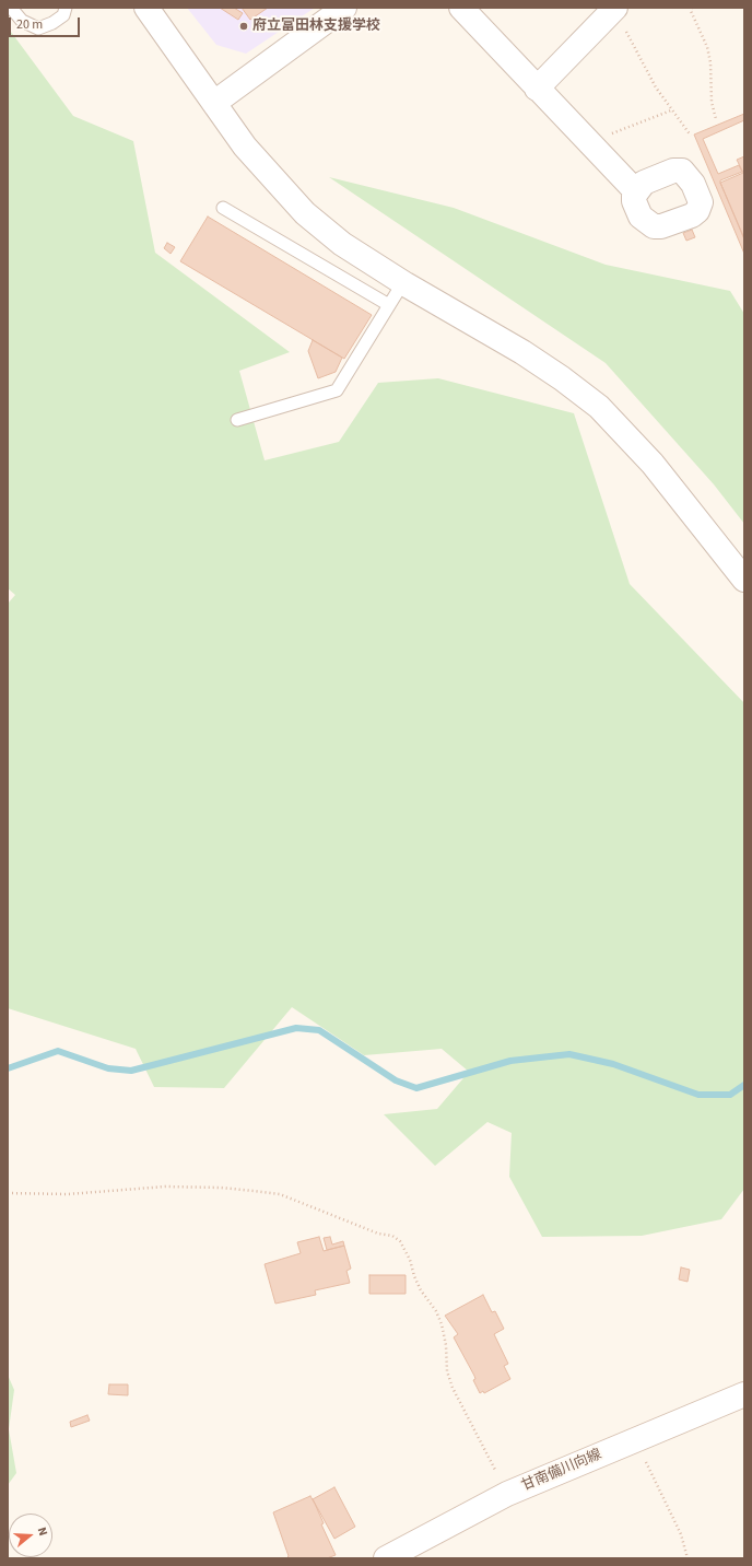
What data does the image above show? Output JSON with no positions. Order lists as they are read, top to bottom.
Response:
{
  "streets": {
    "street": ["甘南備川向線"]
  },
  "places": ["府立富田林支援学校"],
  "scale_bar": "20 m",
  "north": "right"
}
